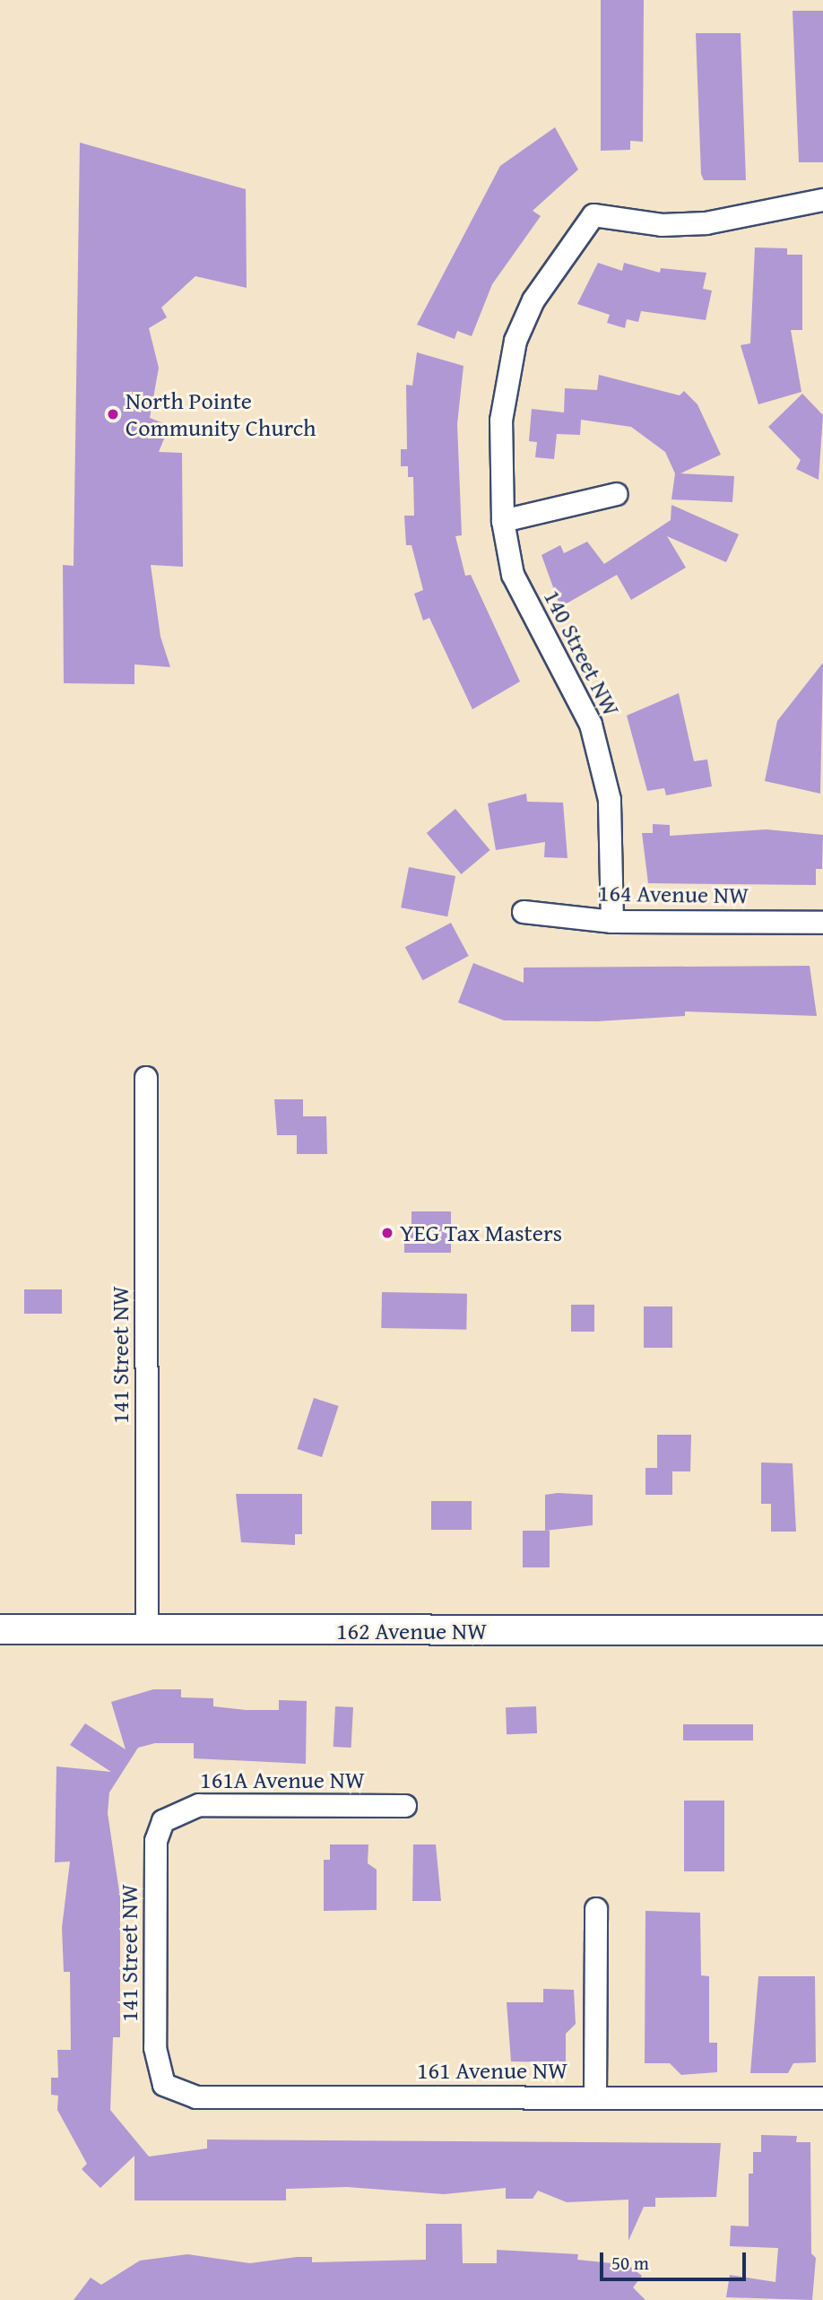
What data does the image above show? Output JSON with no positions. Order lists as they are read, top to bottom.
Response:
{
  "streets": {
    "street": [
      "140 Street NW",
      "164 Avenue NW",
      "141 Street NW",
      "162 Avenue NW",
      "161A Avenue NW",
      "161 Avenue NW"
    ]
  },
  "crossings": [
    ["140 Street NW", "164 Avenue NW"],
    ["141 Street NW", "162 Avenue NW"],
    ["141 Street NW", "161A Avenue NW"],
    ["141 Street NW", "161 Avenue NW"]
  ],
  "places": ["North Pointe Community Church", "YEG Tax Masters"],
  "scale_bar": "50 m"
}
